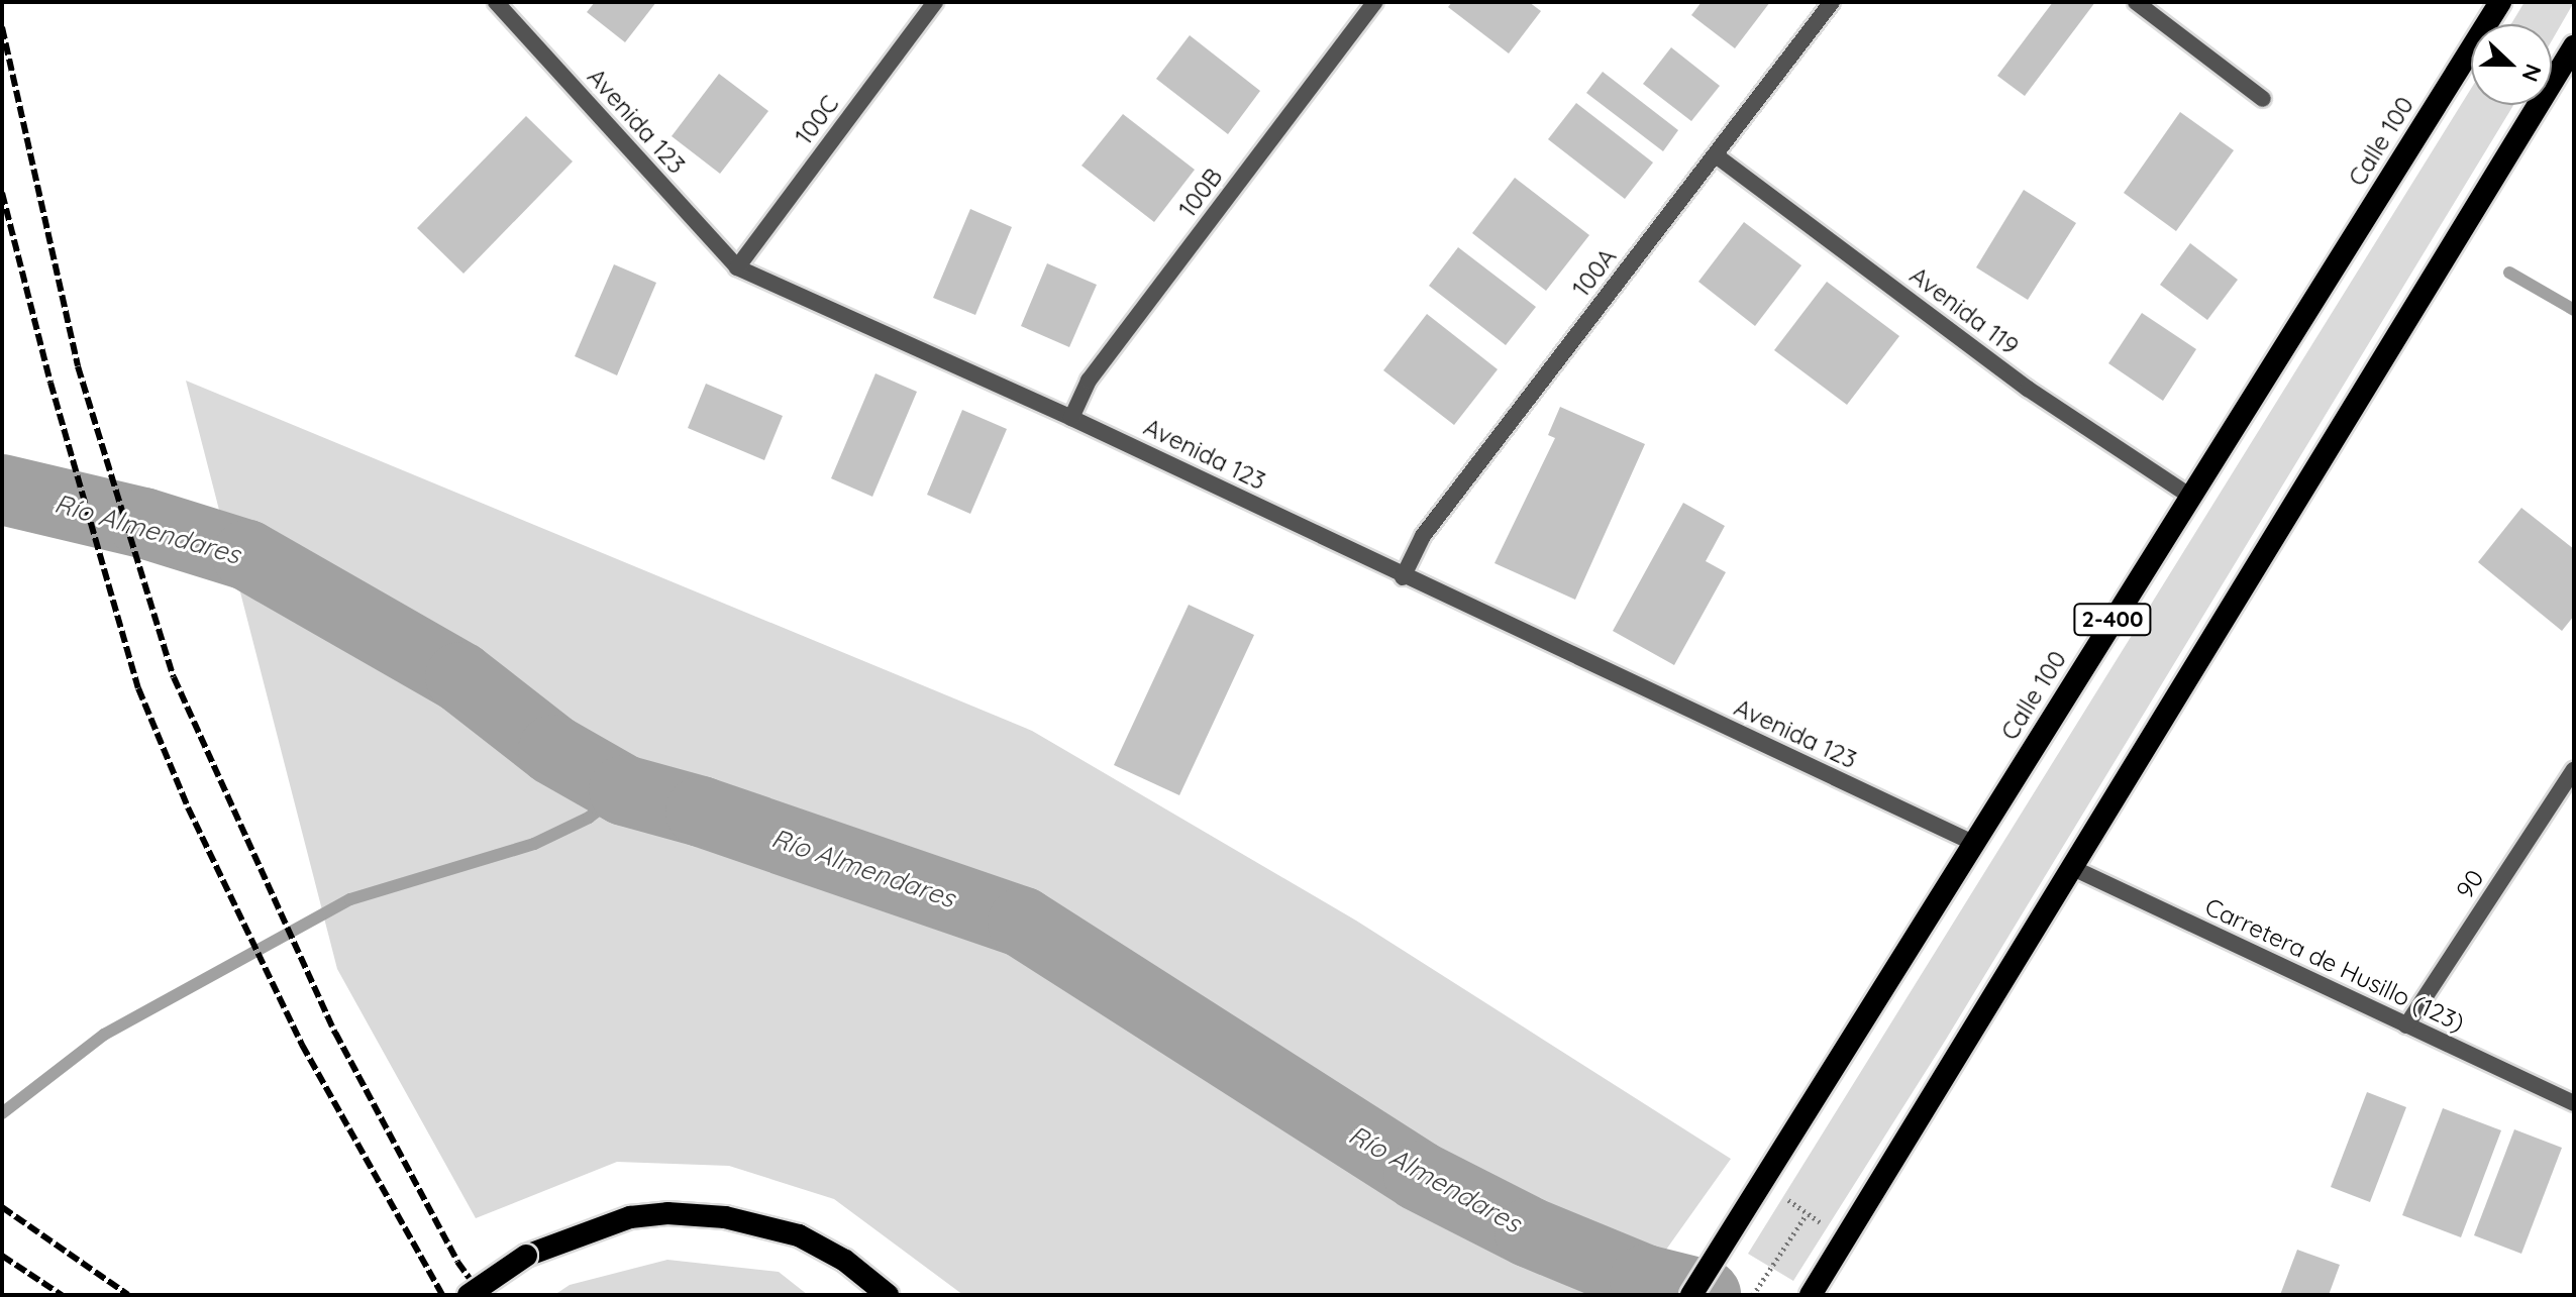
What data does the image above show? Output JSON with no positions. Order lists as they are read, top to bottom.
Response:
{
  "streets": {
    "highway": ["Calle 100", "2-400"],
    "street": [
      "100C",
      "Avenida 123",
      "100B",
      "100A",
      "Avenida 119",
      "90",
      "Carretera de Husillo (123)"
    ]
  },
  "crossings": [
    ["100C", "Avenida 123"],
    ["Avenida 123", "Calle 100"],
    ["Avenida 123", "100B"],
    ["Avenida 123", "100A"],
    ["Calle 100", "Avenida 119"],
    ["100A", "Avenida 119"],
    ["90", "Carretera de Husillo (123)"]
  ],
  "water": ["Río Almendares"],
  "north": "right"
}
